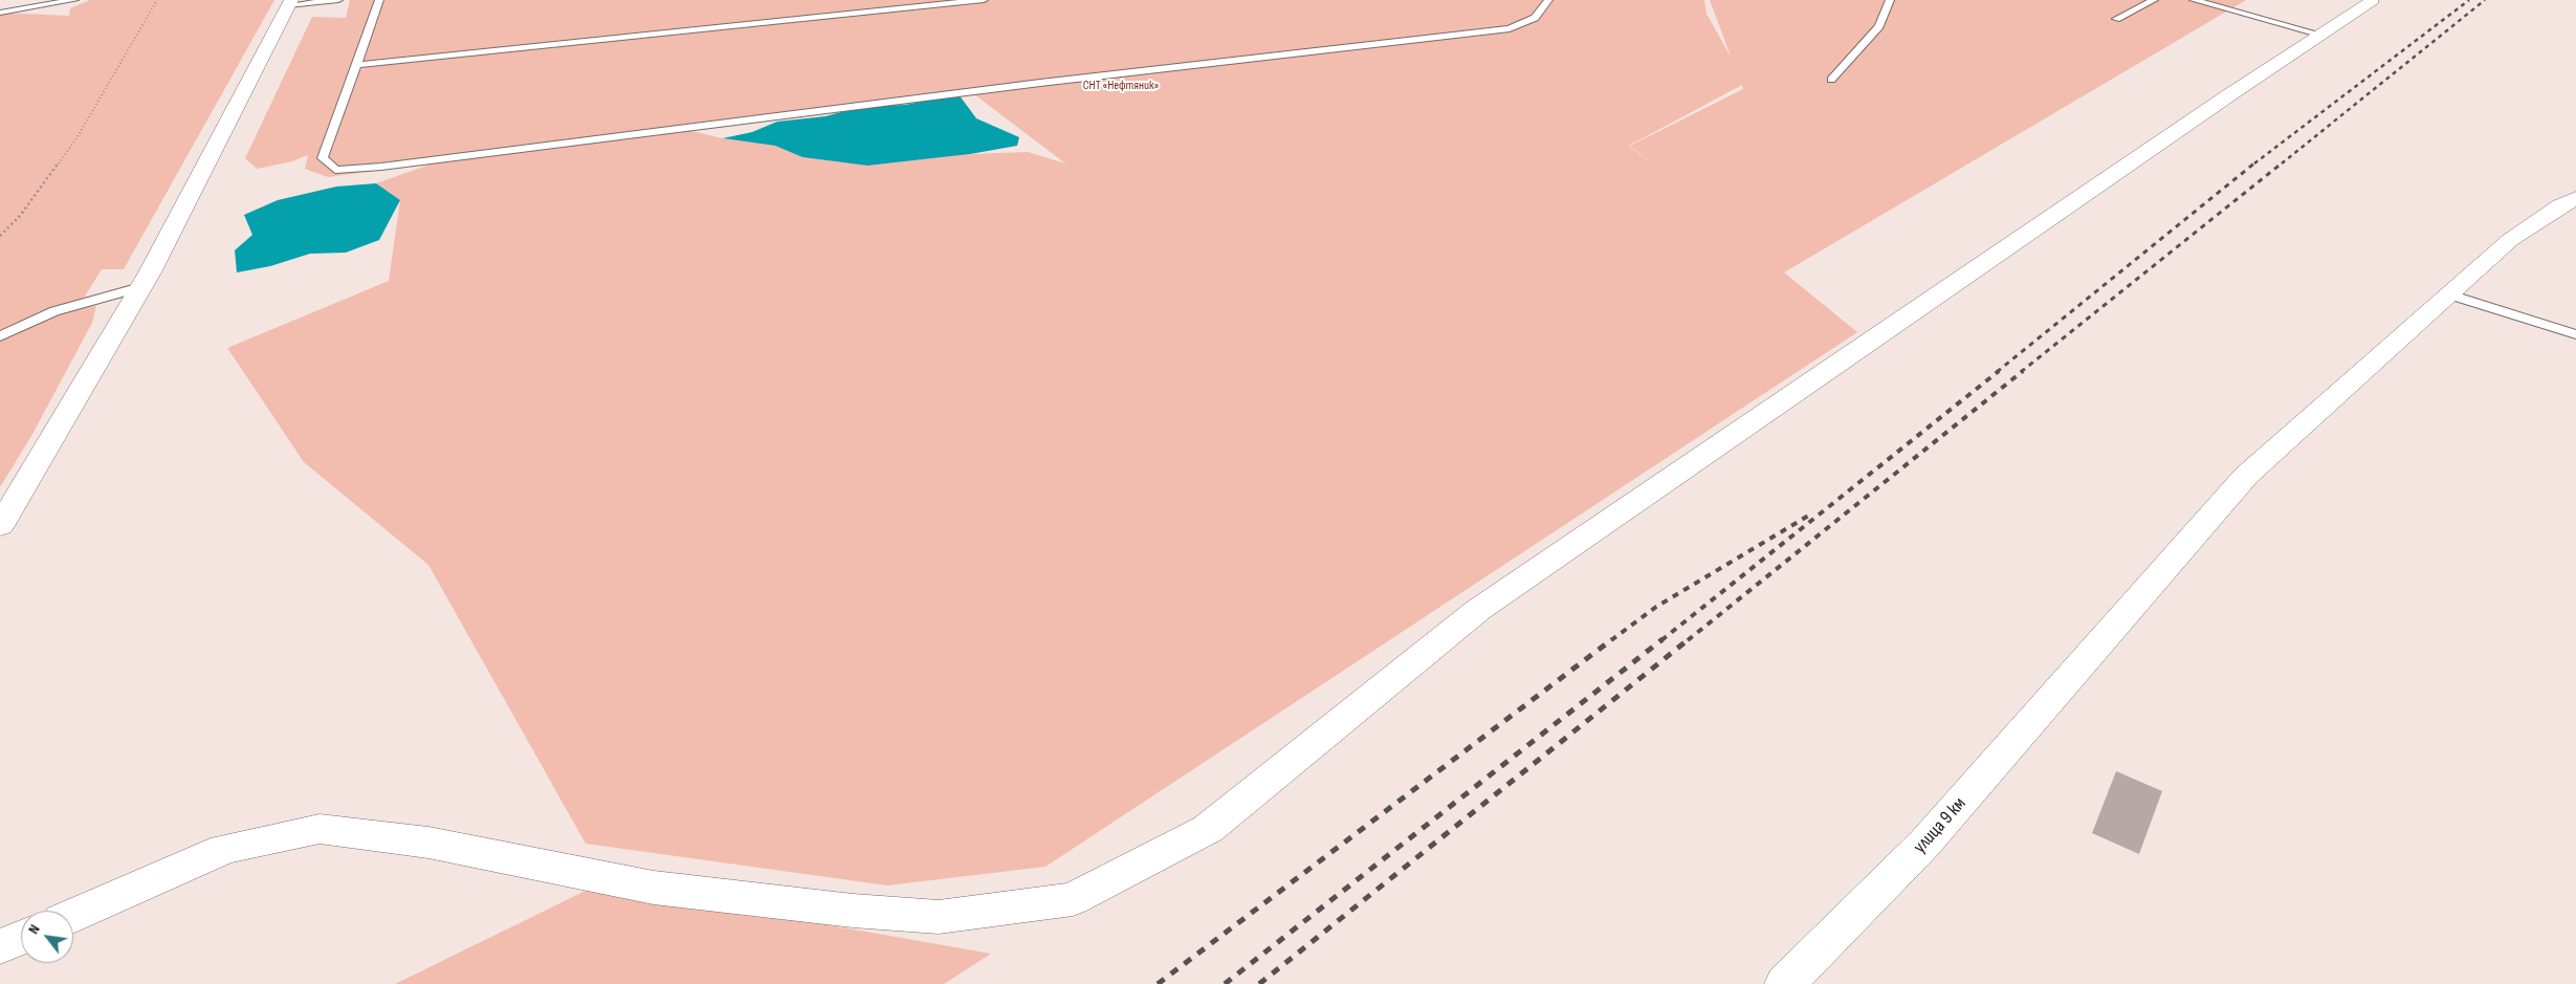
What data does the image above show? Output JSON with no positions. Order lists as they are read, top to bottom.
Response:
{
  "streets": {
    "street": ["улица 9 км"]
  },
  "parks": ["СНТ «Нефтяник»"],
  "north": "top left"
}
